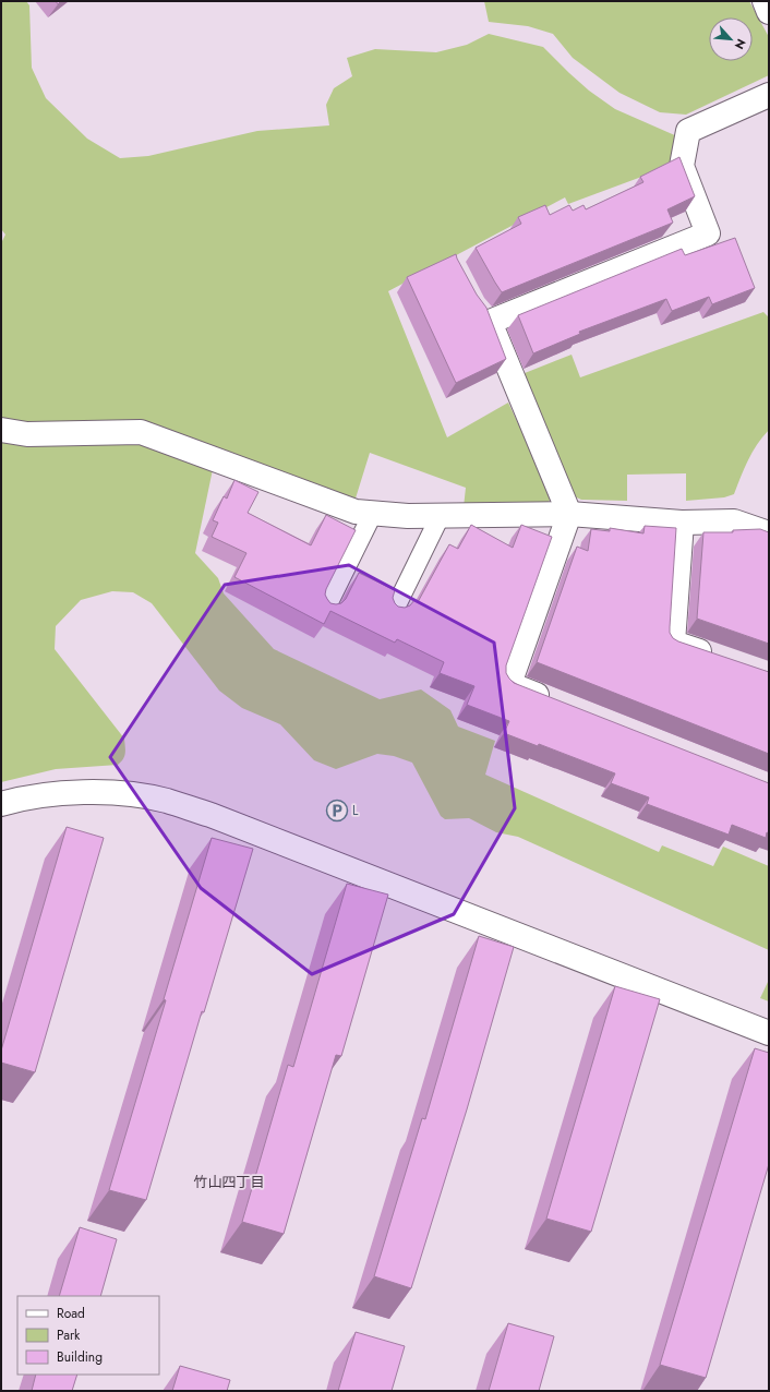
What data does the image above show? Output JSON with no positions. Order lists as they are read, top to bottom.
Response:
{
  "districts": ["竹山四丁目"],
  "places": {
    "parking": ["L"]
  },
  "legend": ["Road", "Park", "Building"],
  "north": "bottom right"
}
